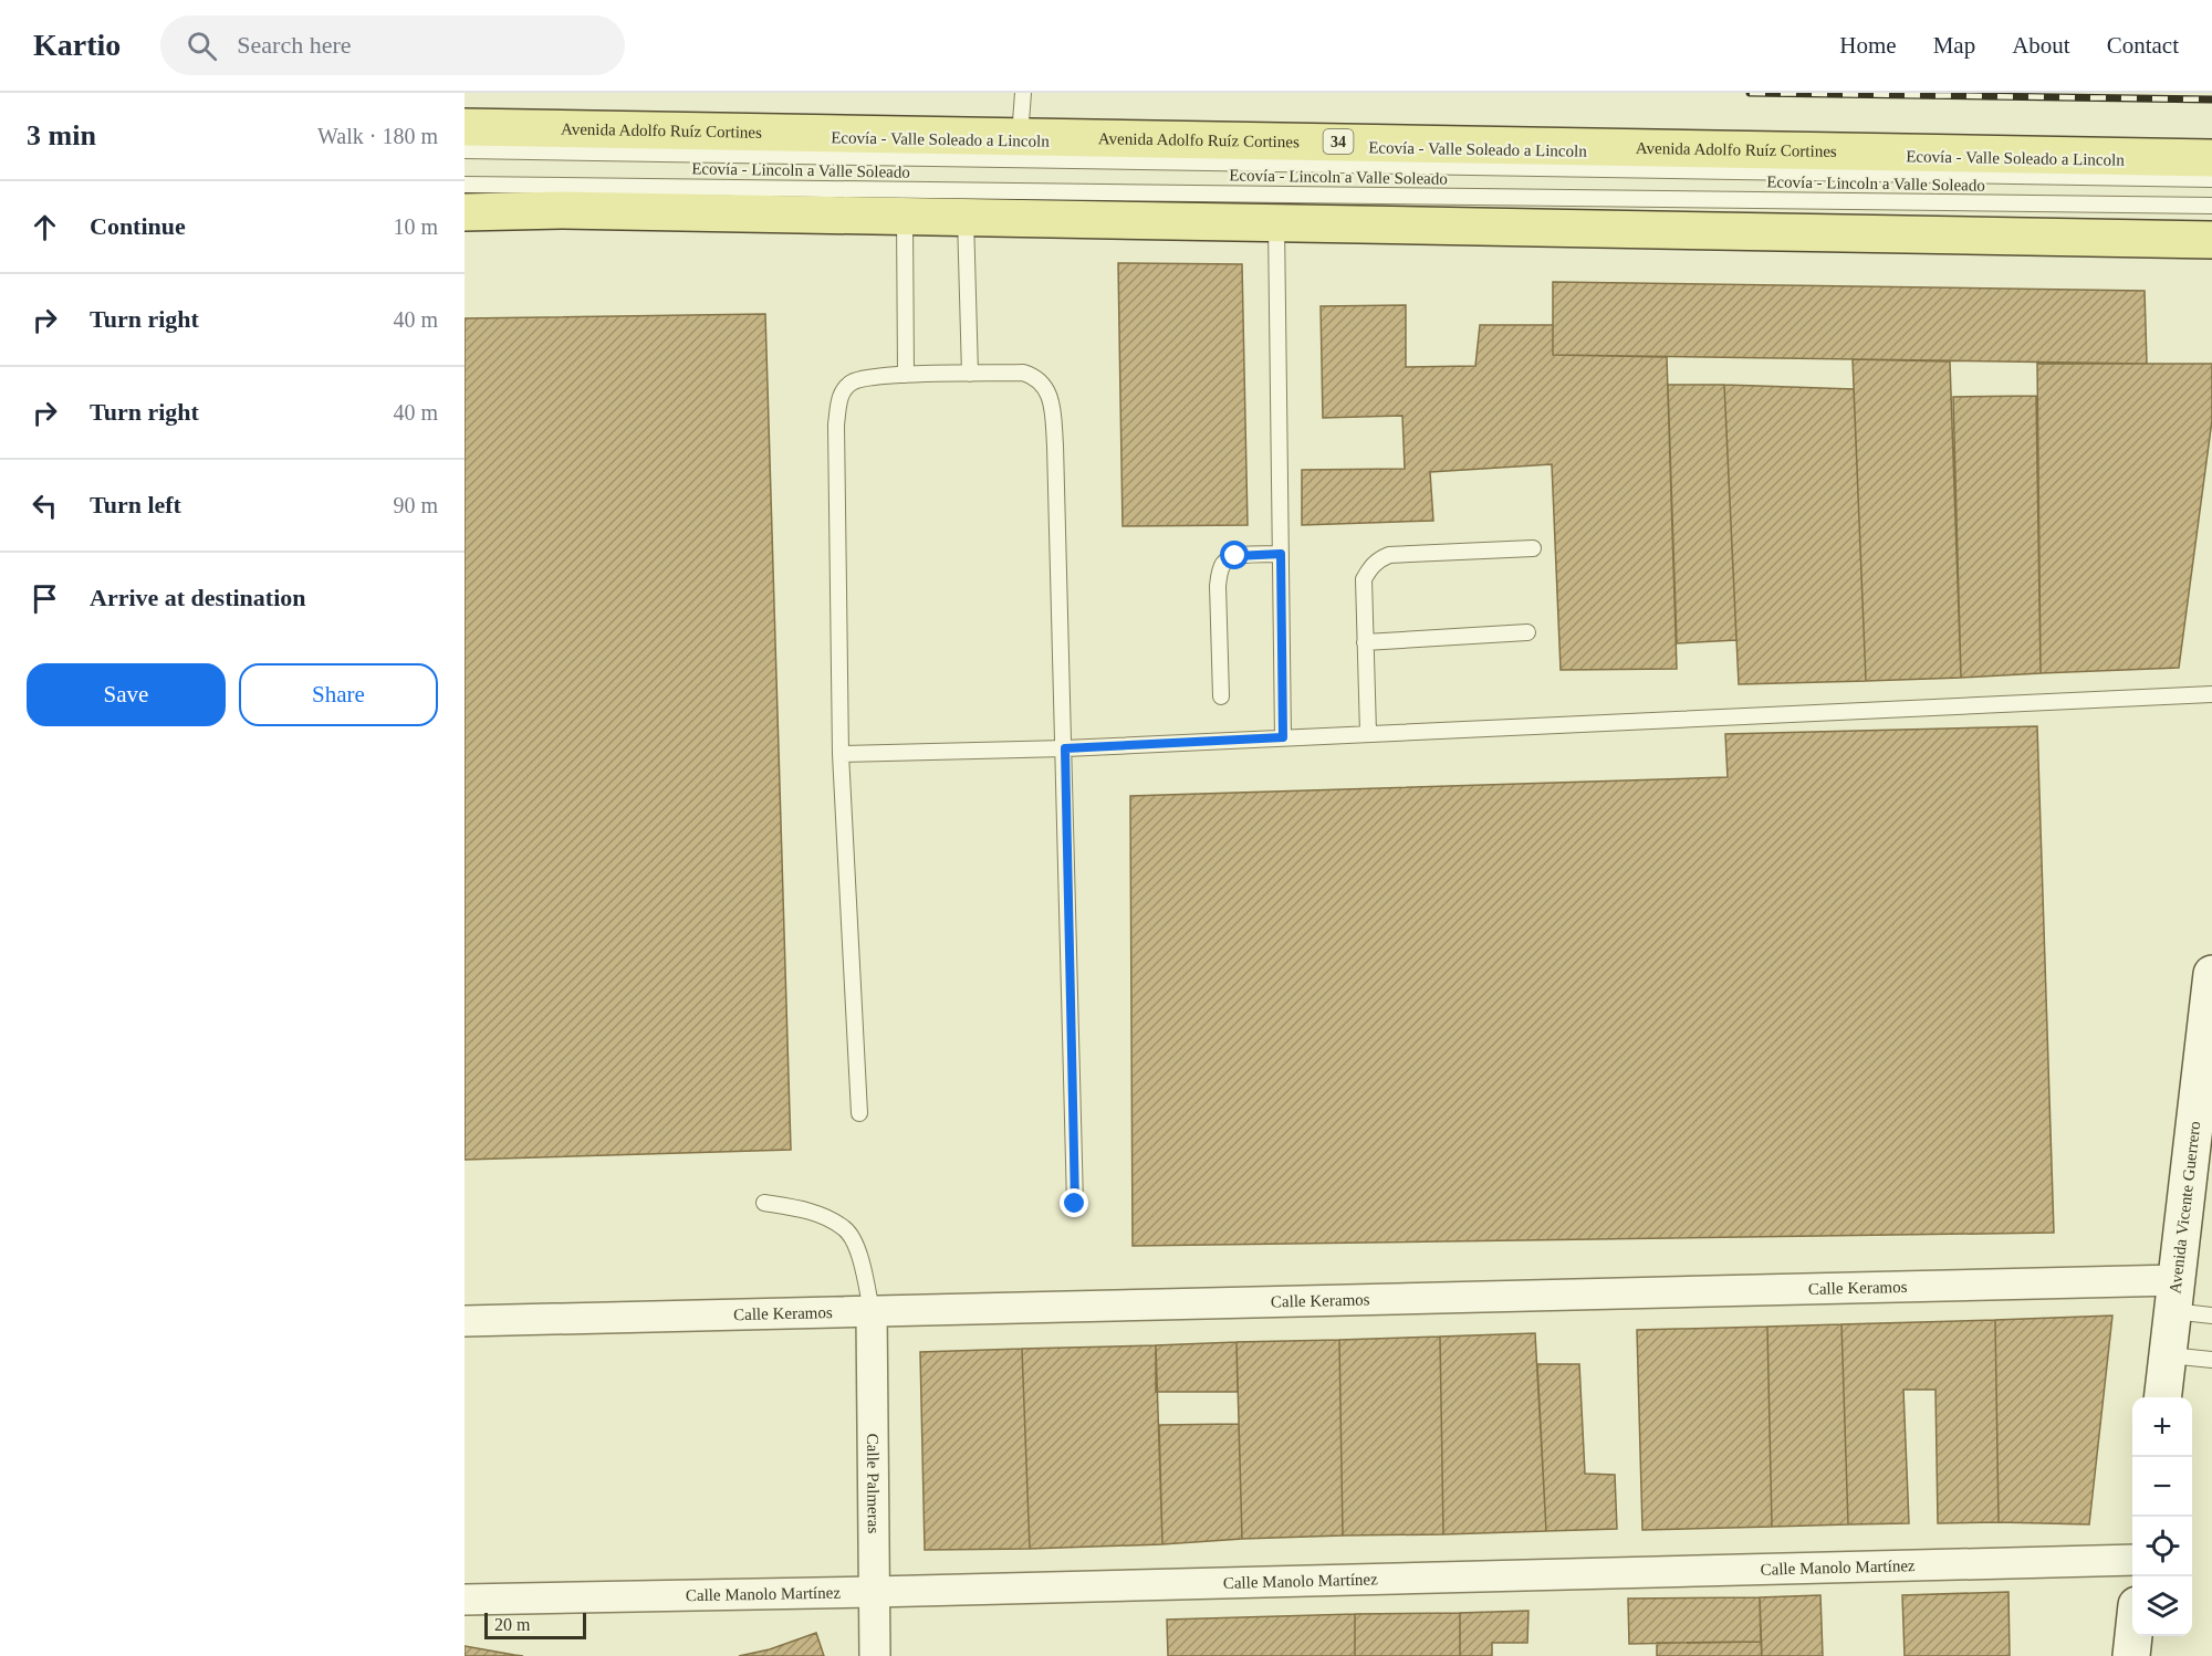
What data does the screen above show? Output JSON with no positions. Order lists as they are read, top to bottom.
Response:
{
  "streets": {
    "main road": ["Avenida Adolfo Ruíz Cortines", "34", "Avenida Vicente Guerrero"],
    "street": ["Calle Keramos", "Calle Palmeras", "Calle Manolo Martínez"],
    "lane": ["Ecovía - Valle Soleado a Lincoln", "Ecovía - Lincoln a Valle Soleado"]
  },
  "crossings": [
    ["Avenida Vicente Guerrero", "Calle Keramos"],
    ["Calle Keramos", "Calle Palmeras"],
    ["Calle Palmeras", "Calle Manolo Martínez"]
  ],
  "scale_bar": "20 m",
  "page": {
    "header": "Kartio",
    "search": "Search here",
    "nav": [
      "Home",
      "Map",
      "About",
      "Contact"
    ],
    "heading": ["3 min", "Walk · 180 m"],
    "list": [
      ["Continue", "10 m"],
      ["Turn right", "40 m"],
      ["Turn right", "40 m"],
      ["Turn left", "90 m"],
      "Arrive at destination"
    ],
    "buttons": ["Save", "Share"],
    "map_buttons": ["+", "−"],
    "scale": "20 m"
  }
}
